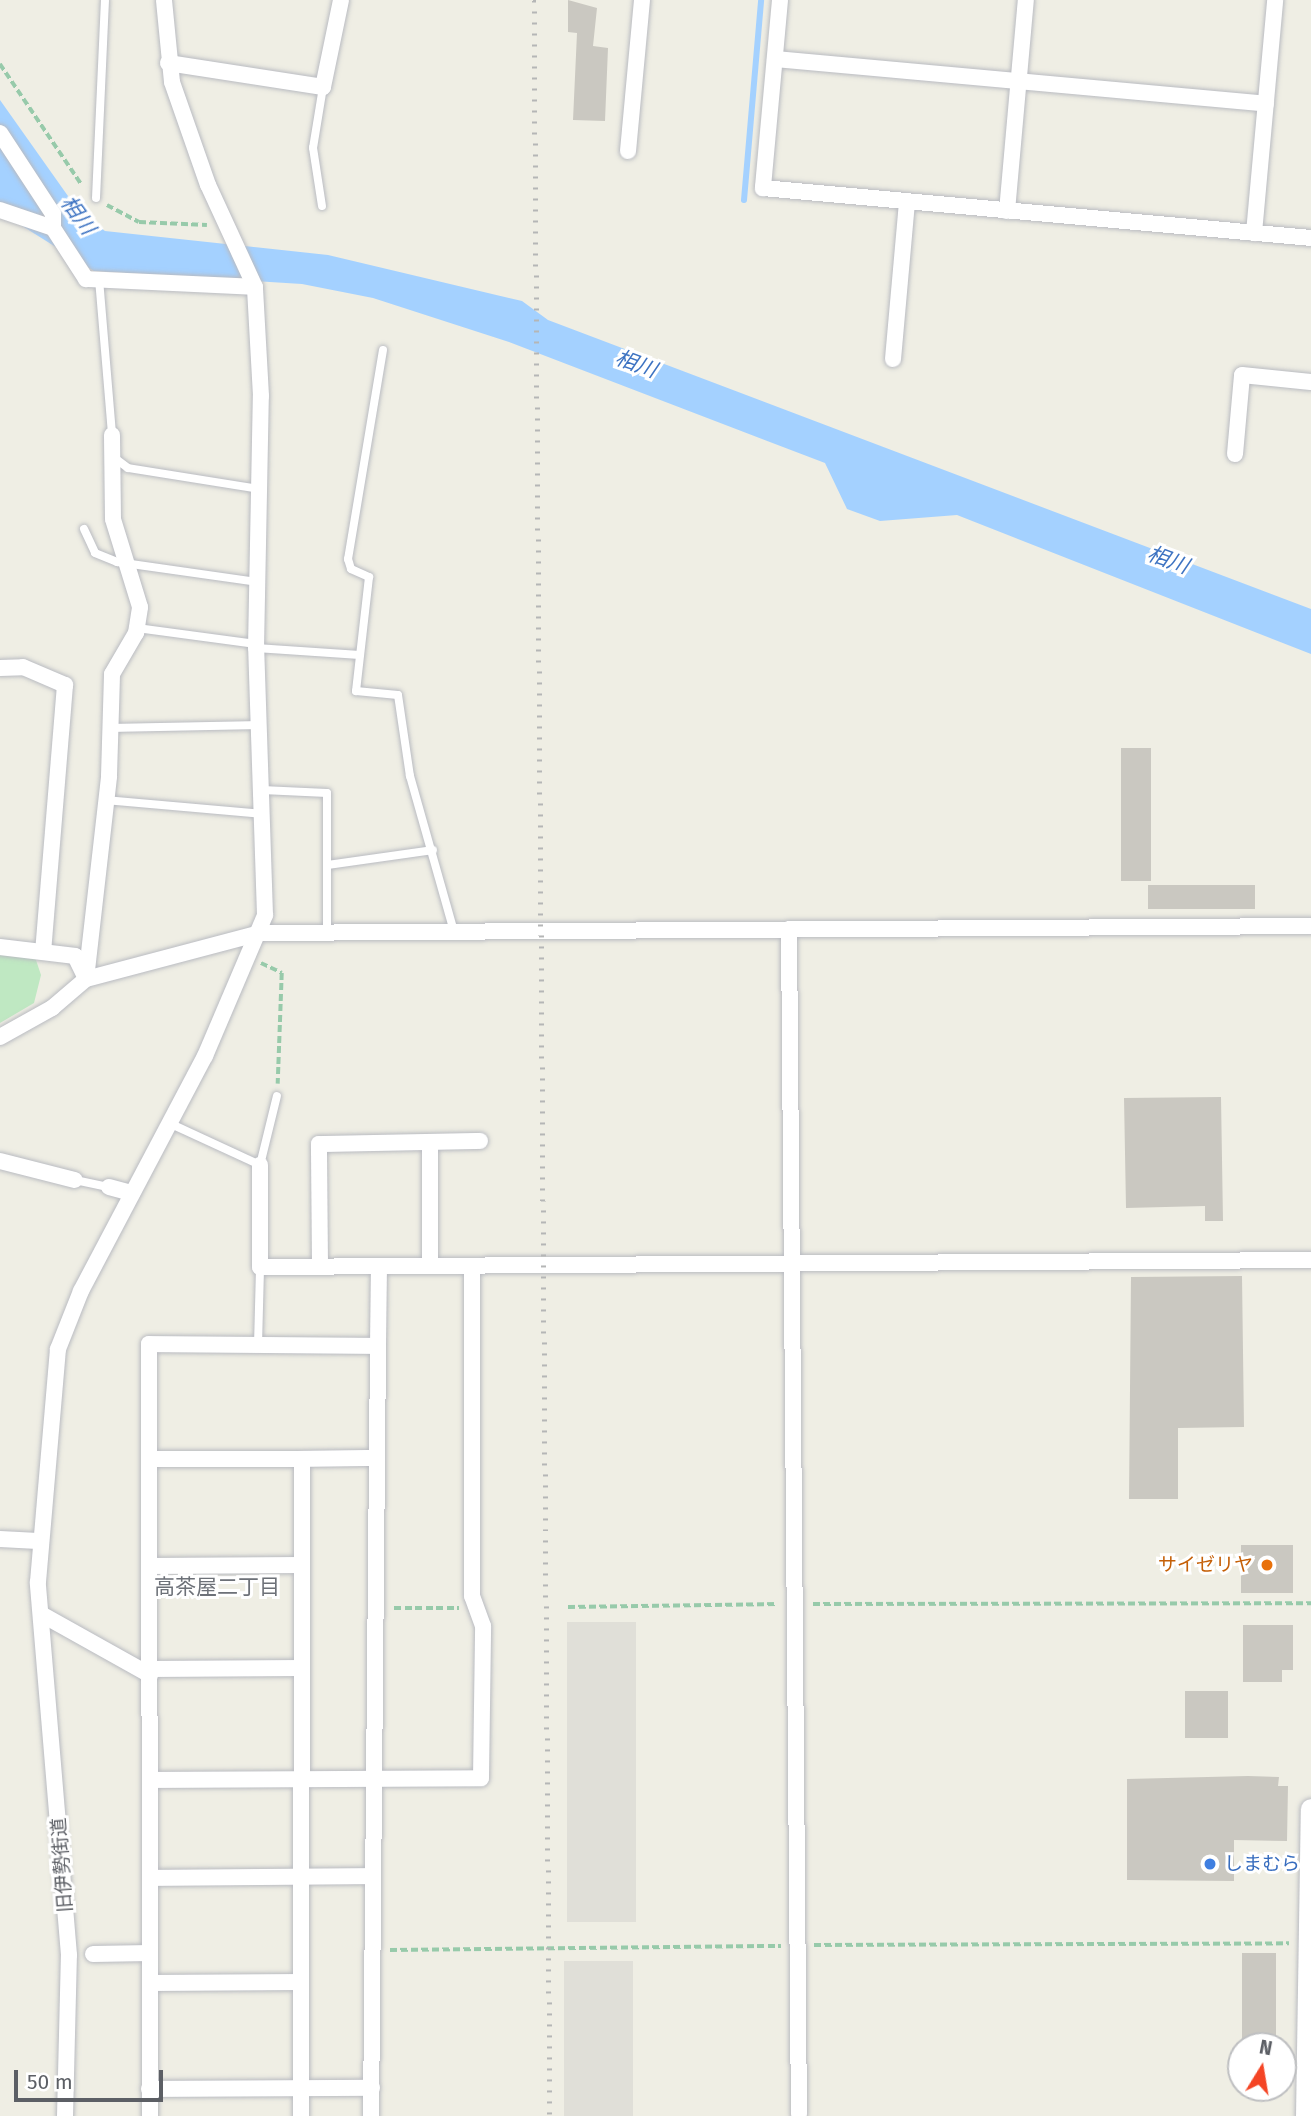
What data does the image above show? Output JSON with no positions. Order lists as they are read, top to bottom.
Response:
{
  "streets": {
    "street": ["旧伊勢街道"]
  },
  "districts": ["高茶屋二丁目"],
  "water": ["相川"],
  "places": ["サイゼリヤ", "しまむら"],
  "scale_bar": "50 m",
  "north": "top"
}
